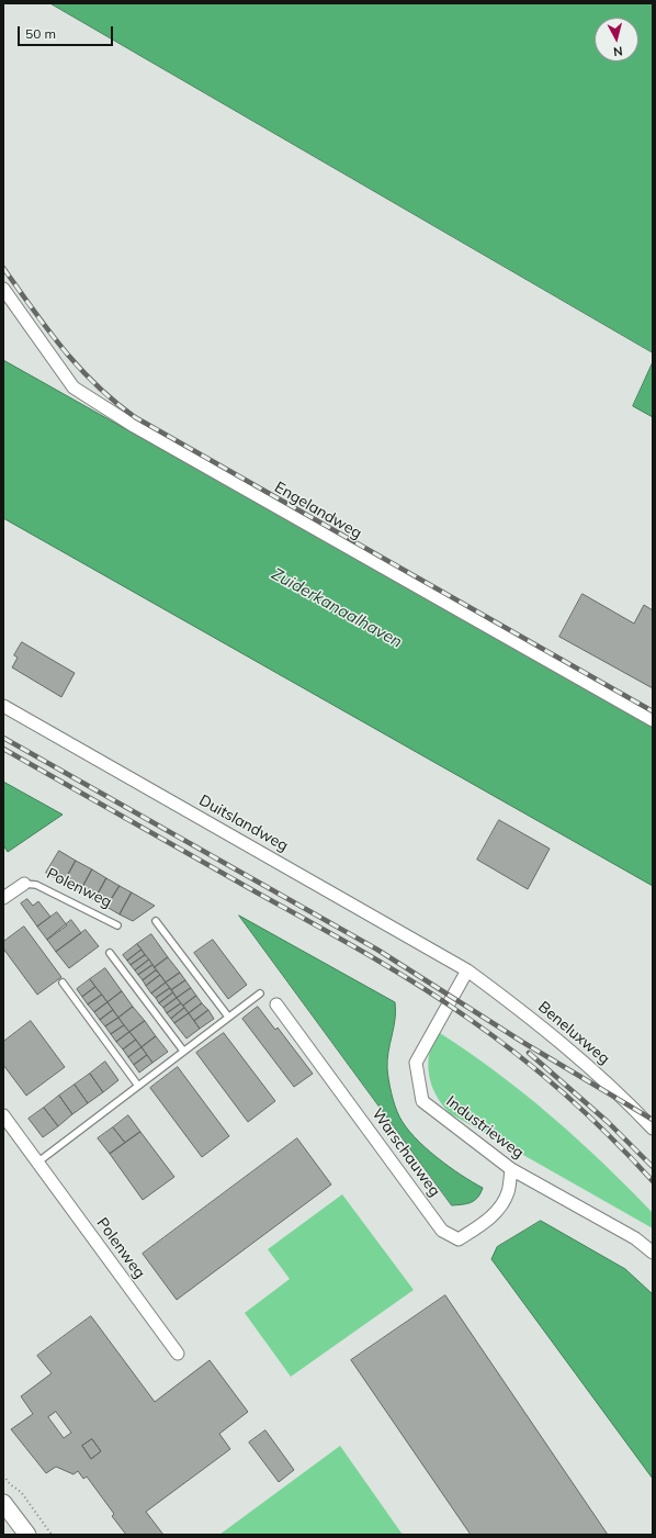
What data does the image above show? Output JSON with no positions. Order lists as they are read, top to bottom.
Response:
{
  "streets": {
    "street": [
      "Engelandweg",
      "Duitslandweg",
      "Polenweg",
      "Beneluxweg",
      "Industrieweg",
      "Warschauweg"
    ]
  },
  "crossings": [
    ["Duitslandweg", "Beneluxweg"],
    ["Duitslandweg", "Industrieweg"],
    ["Beneluxweg", "Industrieweg"],
    ["Industrieweg", "Warschauweg"]
  ],
  "water": ["Zuiderkanaalhaven"],
  "scale_bar": "50 m",
  "north": "bottom"
}
